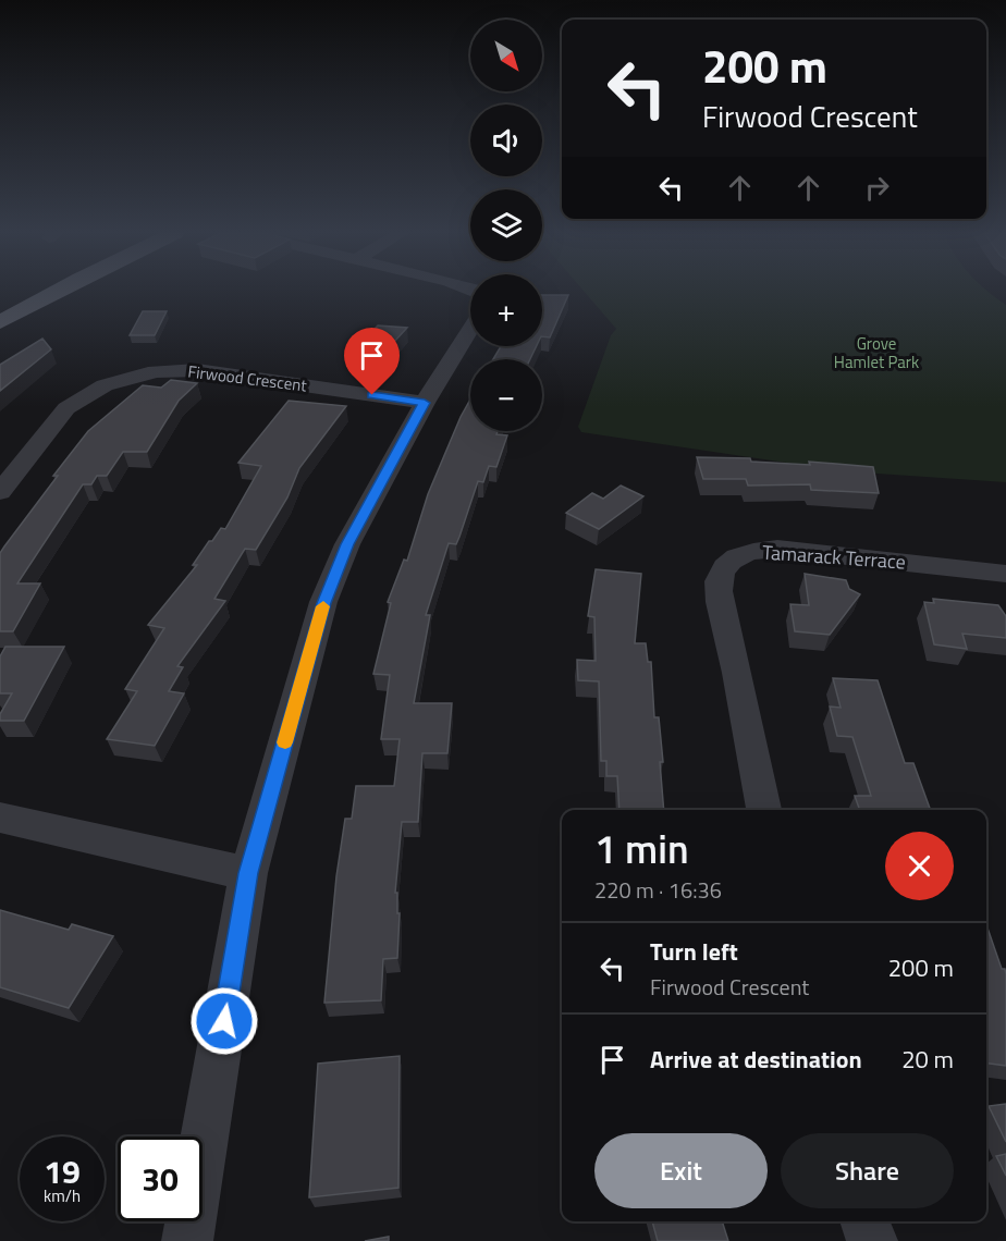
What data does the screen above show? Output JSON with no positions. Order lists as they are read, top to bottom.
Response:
{
  "streets": {
    "street": ["Firwood Crescent", "Tamarack Terrace"]
  },
  "parks": ["Grove Hamlet Park"],
  "north": "bottom right",
  "page": {
    "map_buttons": ["+", "−"],
    "turn": ["200 m", "Firwood Crescent"],
    "heading": ["1 min", "220 m · 16:36"],
    "list": [
      {
        "name": "Turn left",
        "note": "Firwood Crescent",
        "value": "200 m"
      },
      {
        "name": "Arrive at destination",
        "value": "20 m"
      }
    ],
    "buttons": ["Exit", "Share"],
    "speed": "19 km/h",
    "limit": "30"
  }
}
